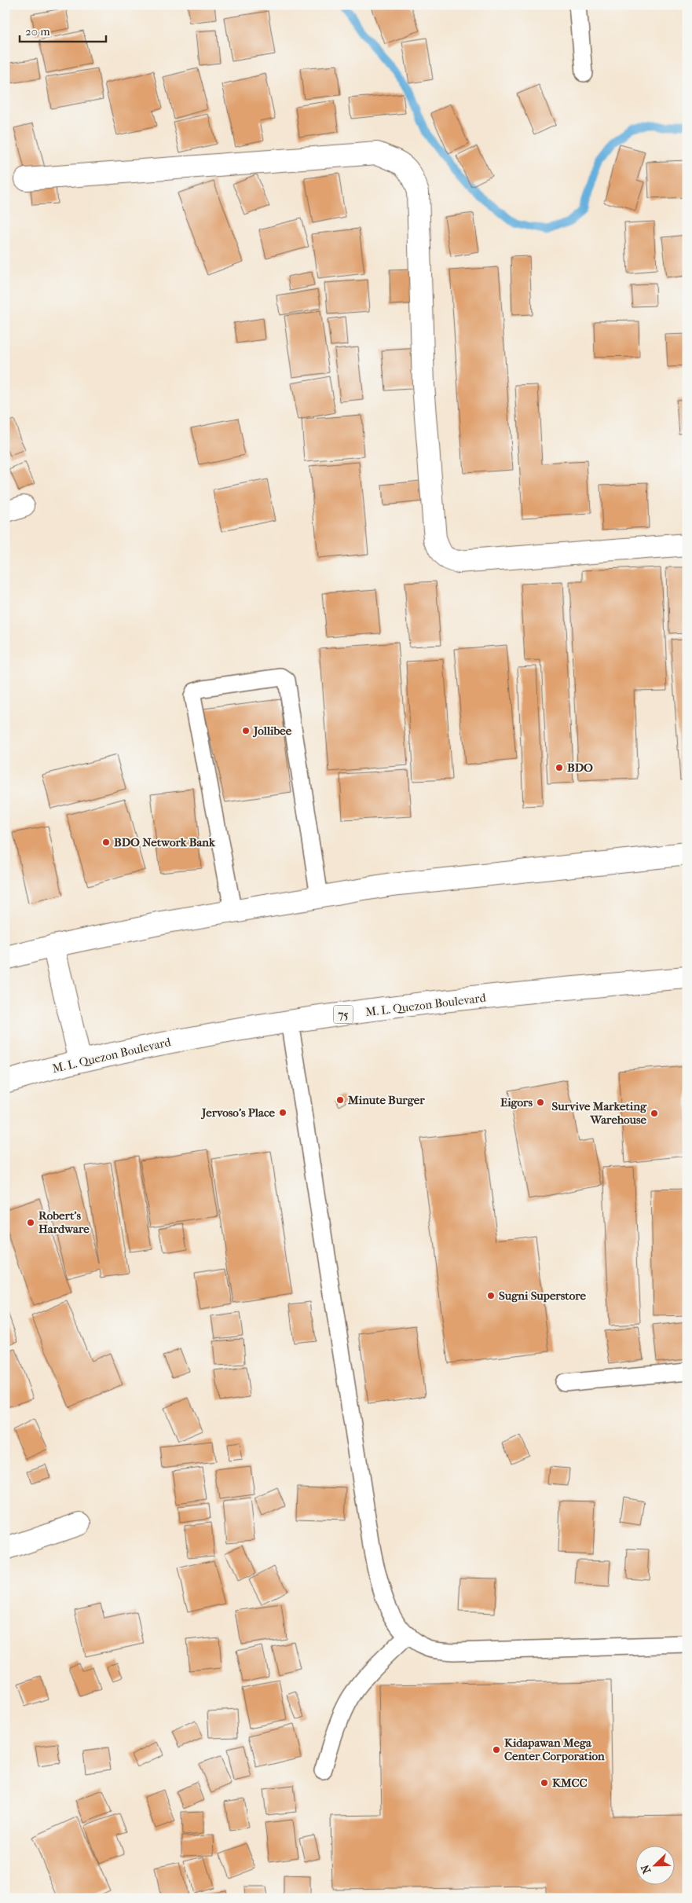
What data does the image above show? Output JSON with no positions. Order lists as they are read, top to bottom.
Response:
{
  "streets": {
    "main road": ["M. L. Quezon Boulevard", "75"]
  },
  "places": [
    "Jollibee",
    "BDO",
    "BDO Network Bank",
    "Minute Burger",
    "Eigors",
    "Jervoso's Place",
    "Survive Marketing Warehouse",
    "Robert's Hardware",
    "Sugni Superstore",
    "Kidapawan Mega Center Corporation",
    "KMCC"
  ],
  "scale_bar": "20 m",
  "north": "bottom left"
}
